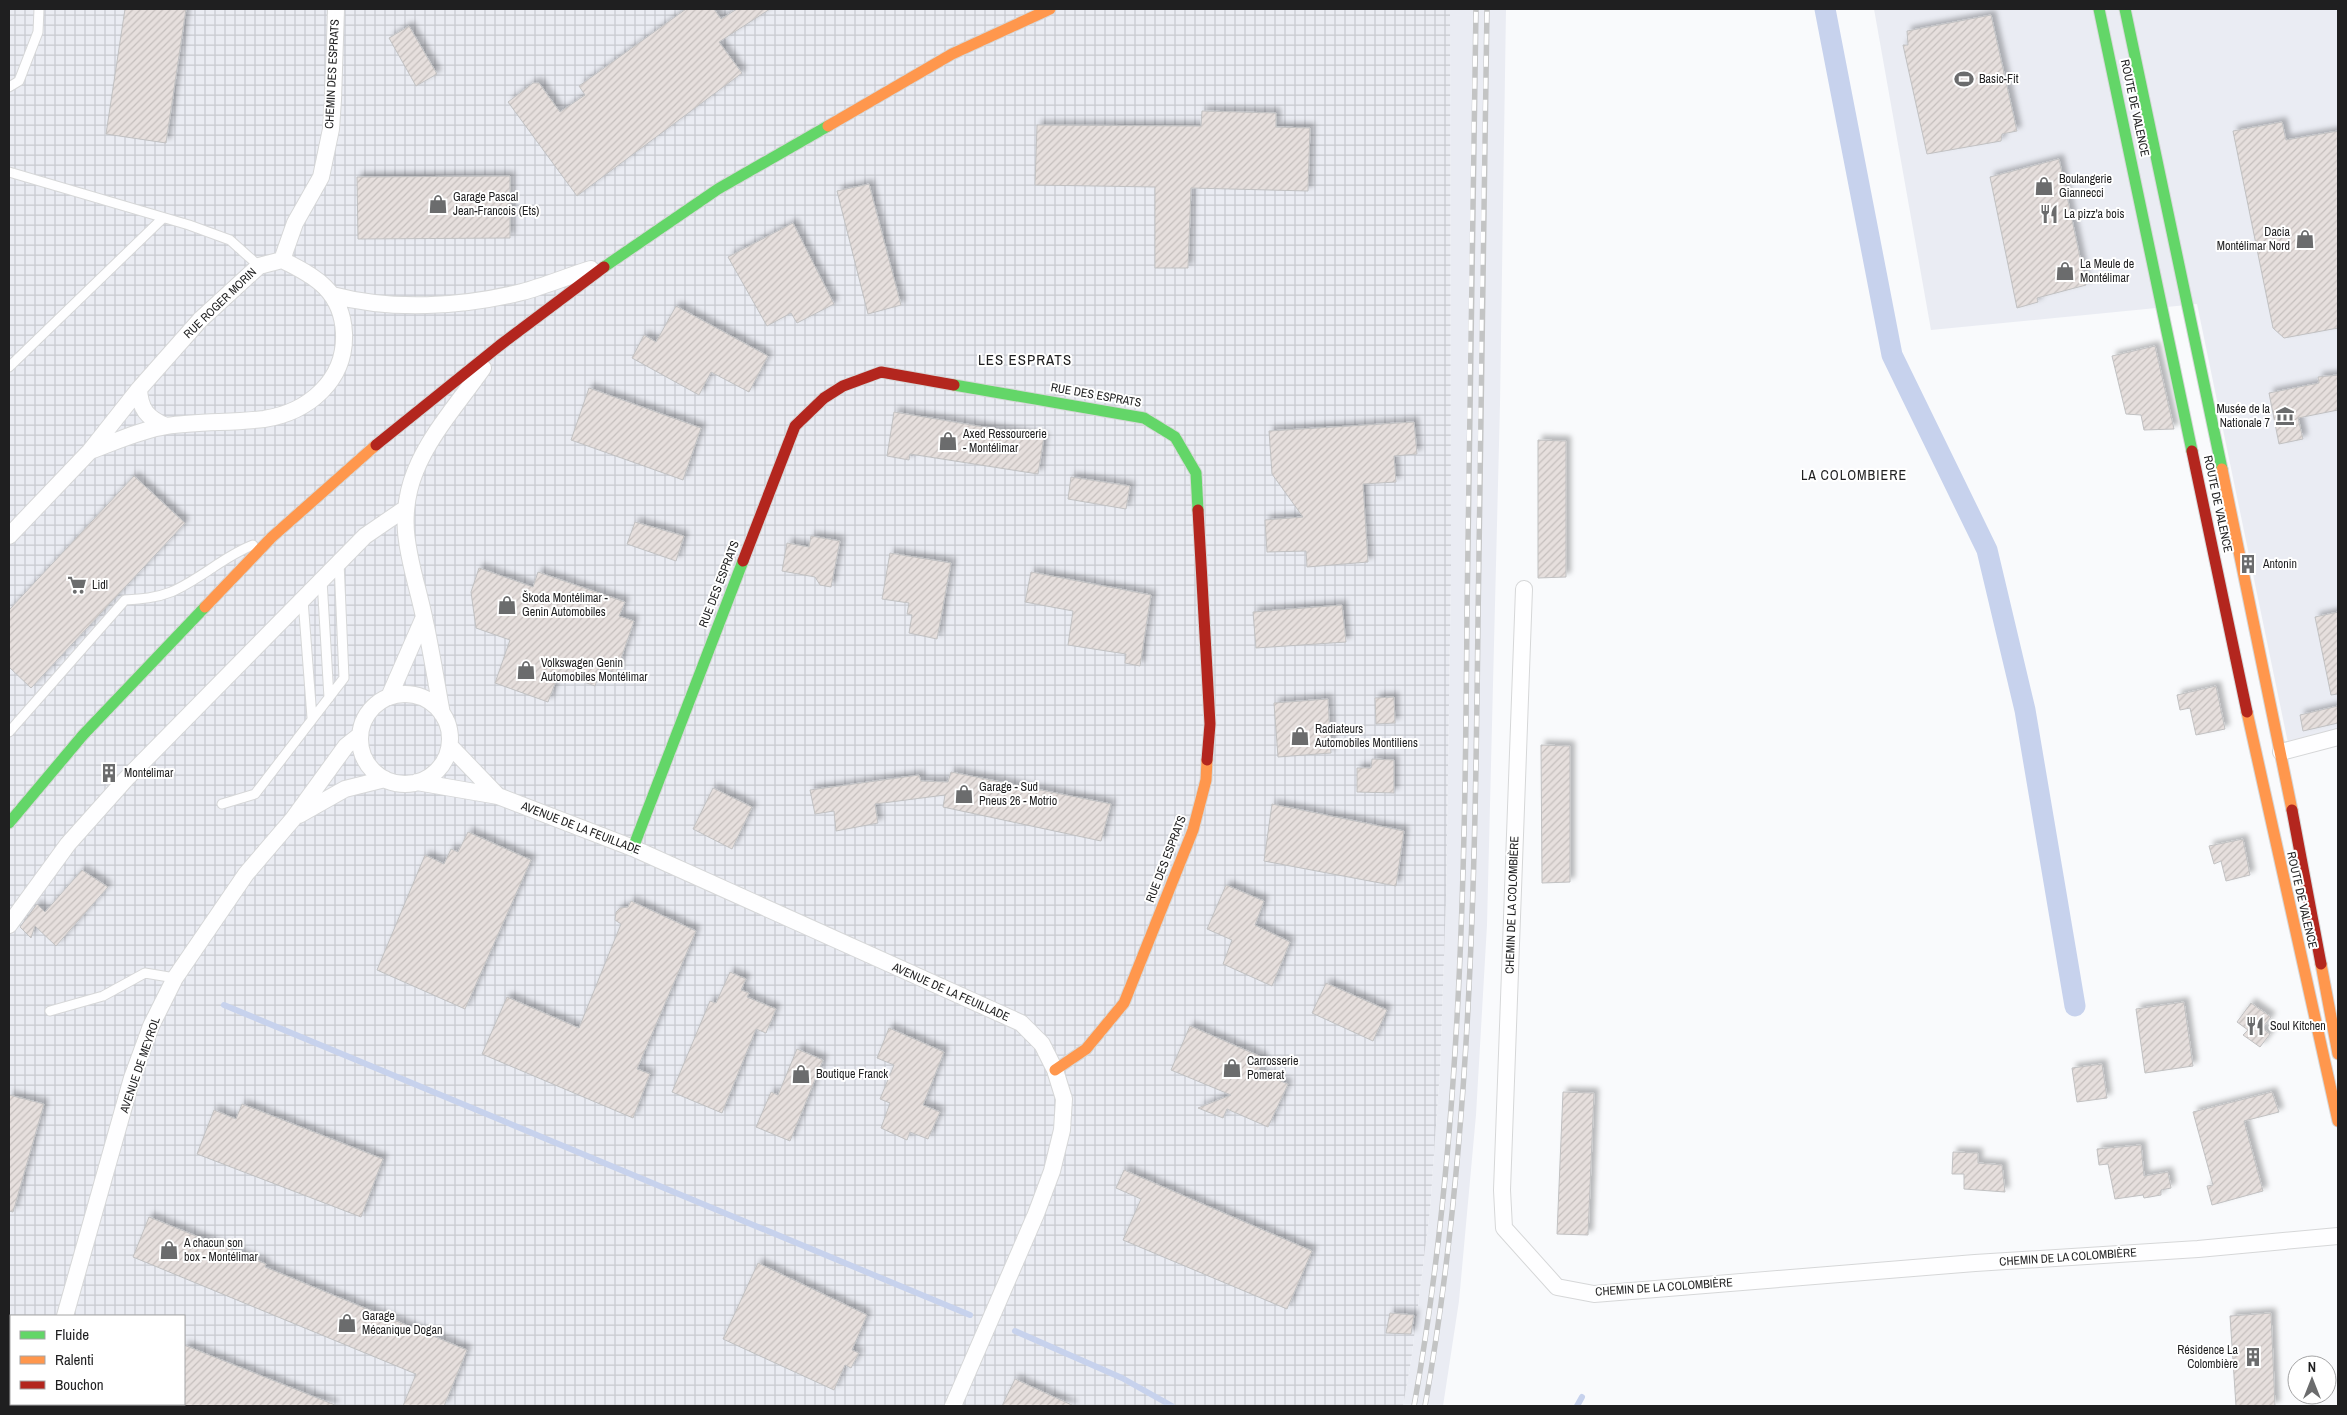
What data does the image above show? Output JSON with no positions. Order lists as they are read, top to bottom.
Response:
{
  "streets": {
    "main road": ["ROUTE DE VALENCE", "RUE DES ESPRATS"],
    "street": [
      "CHEMIN DES ESPRATS",
      "RUE ROGER MORIN",
      "AVENUE DE LA FEUILLADE",
      "CHEMIN DE LA COLOMBIÈRE",
      "AVENUE DE MEYROL"
    ]
  },
  "crossings": [
    ["CHEMIN DES ESPRATS", "RUE ROGER MORIN"],
    ["RUE DES ESPRATS", "AVENUE DE LA FEUILLADE"],
    ["AVENUE DE LA FEUILLADE", "AVENUE DE MEYROL"]
  ],
  "districts": ["LES ESPRATS", "LA COLOMBIERE"],
  "places": {
    "sports": ["Basic-Fit"],
    "shop": [
      "Boulangerie Giannecci",
      "Garage Pascal Jean-Francois (Ets)",
      "Dacia Montélimar Nord",
      "La Meule de Montélimar",
      "Axed Ressourcerie - Montélimar",
      "Škoda Montélimar - Genin Automobiles",
      "Volkswagen Genin Automobiles Montélimar",
      "Radiateurs Automobiles Montiliens",
      "Garage - Sud Pneus 26 - Motrio",
      "Carrosserie Pomerat",
      "Boutique Franck",
      "A chacun son box - Montélimar",
      "Garage Mécanique Dogan"
    ],
    "restaurant": ["La pizz'a bois", "Soul Kitchen"],
    "museum": ["Musée de la Nationale 7"],
    "building": ["Antonin", "Montelimar", "Résidence La Colombière"],
    "supermarket": ["Lidl"]
  },
  "legend": ["Fluide", "Ralenti", "Bouchon"],
  "north": "top"
}
